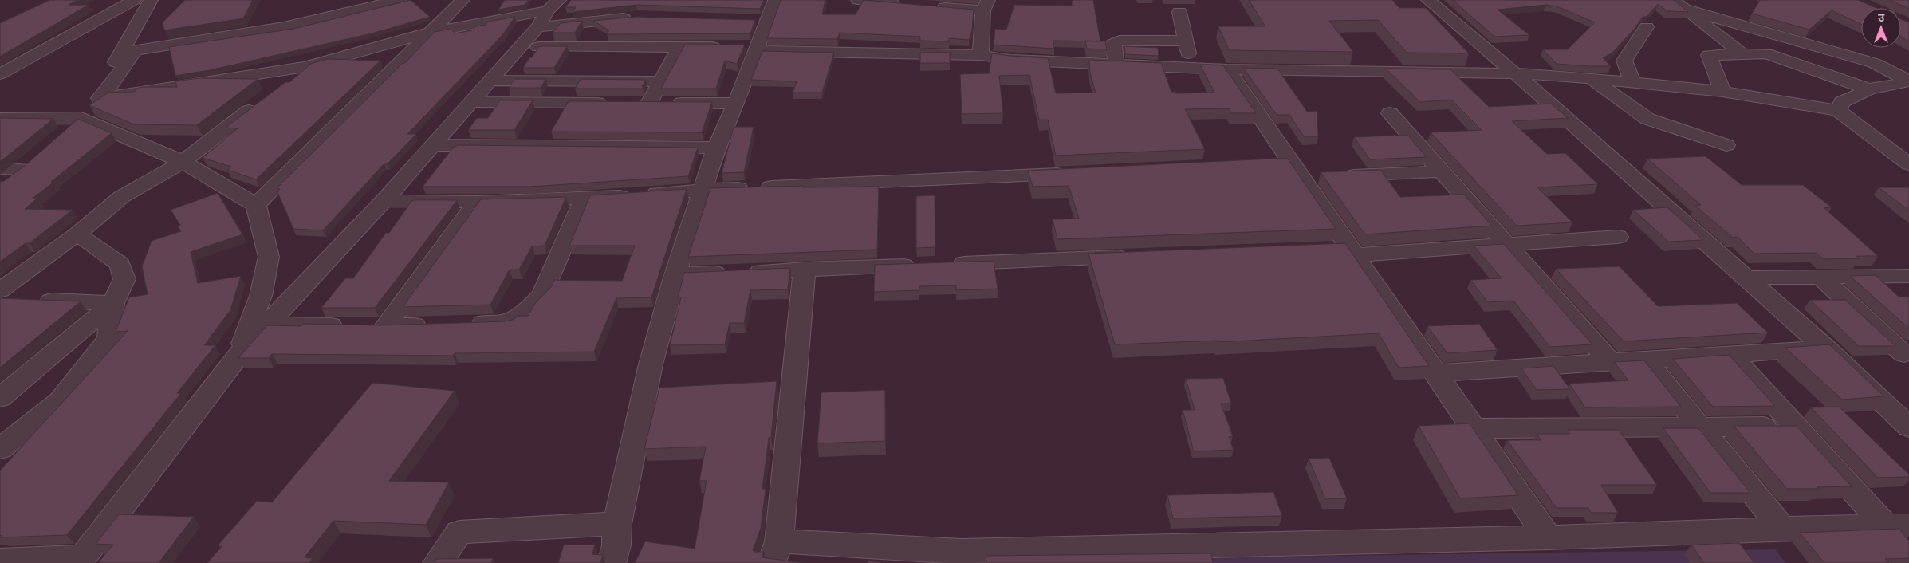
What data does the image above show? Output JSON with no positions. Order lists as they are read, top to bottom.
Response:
{
  "north": "top"
}
